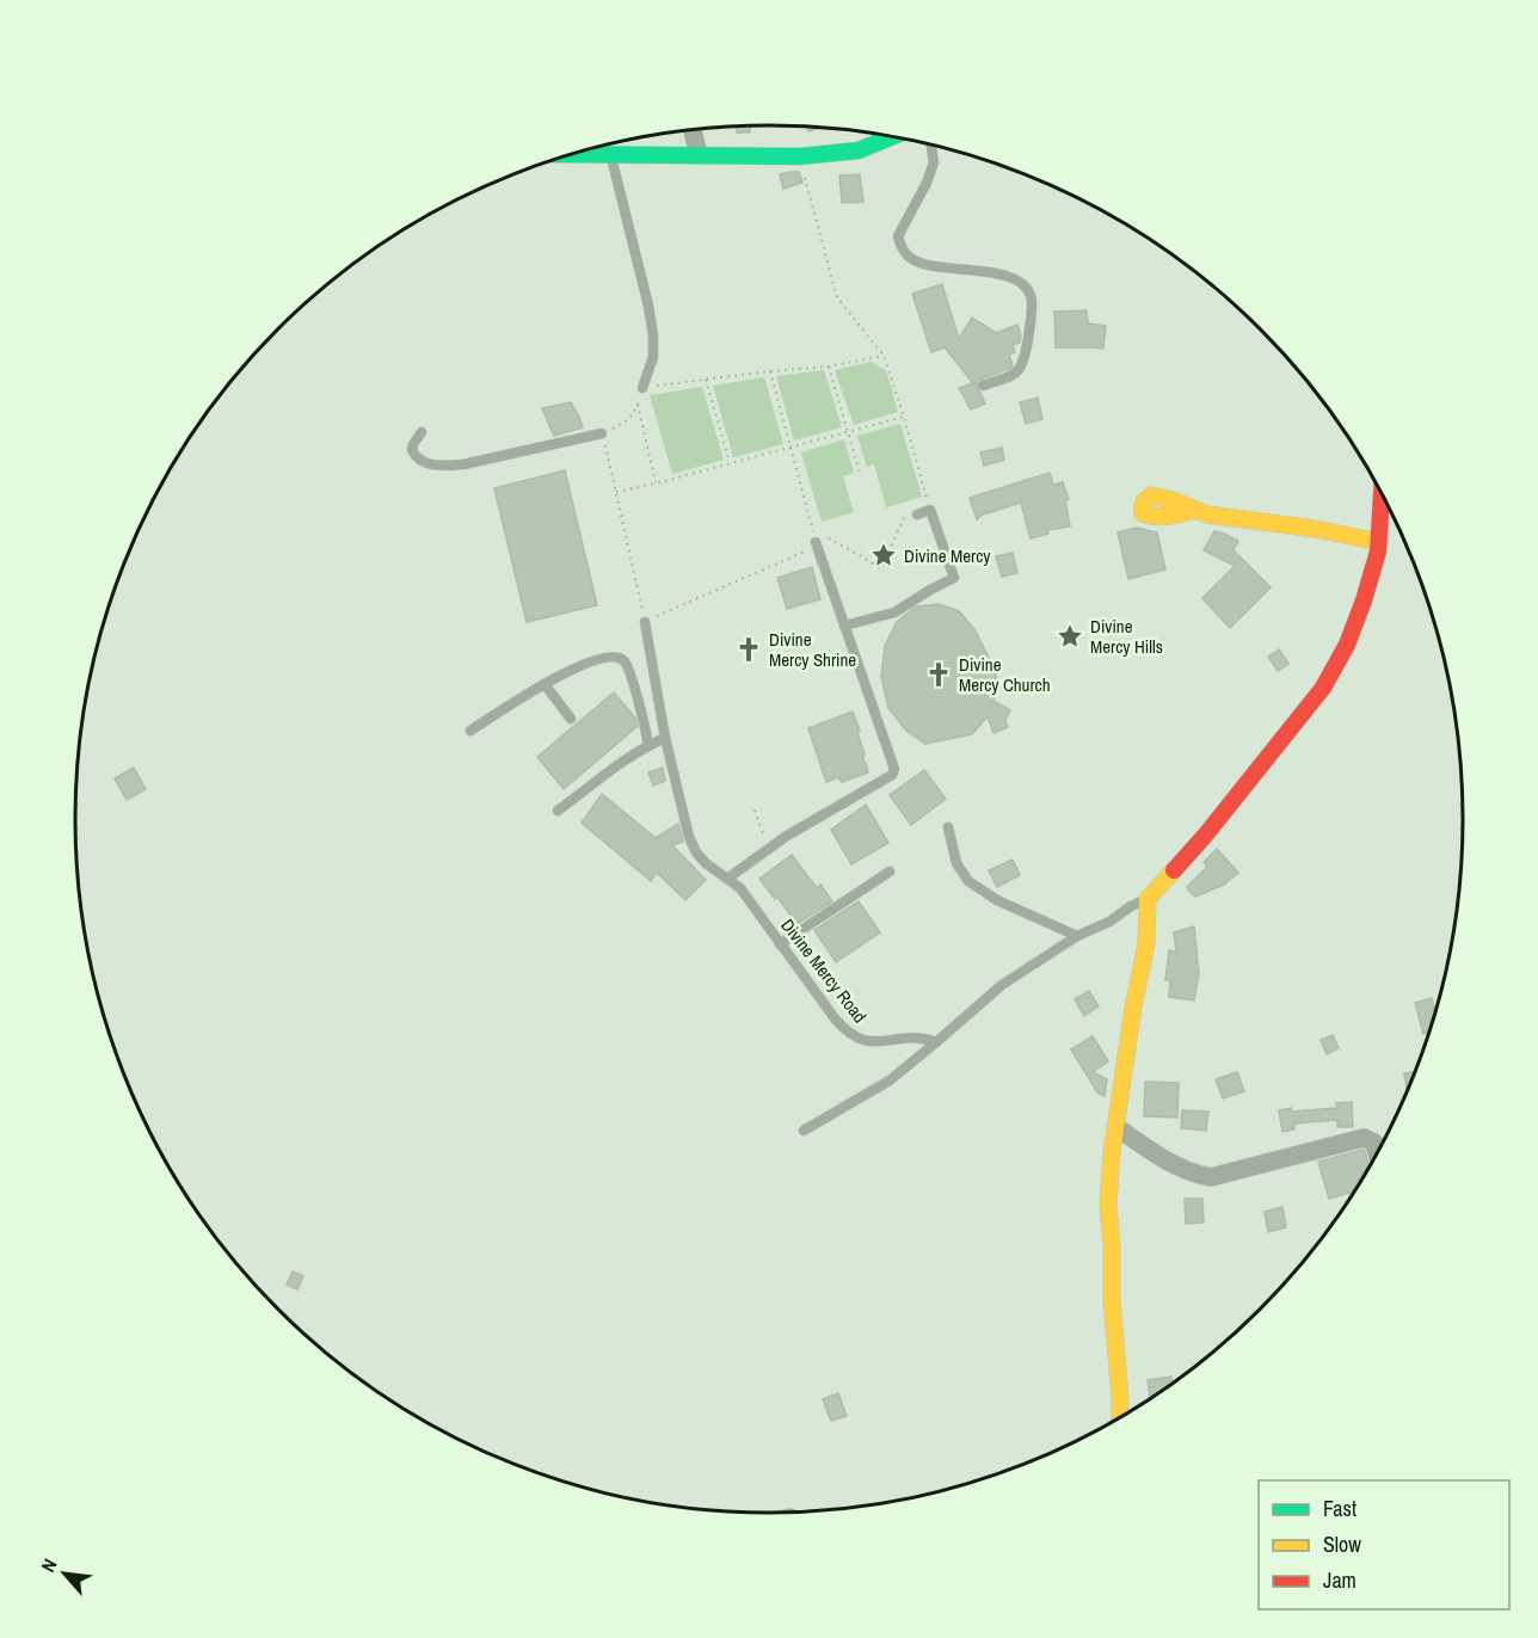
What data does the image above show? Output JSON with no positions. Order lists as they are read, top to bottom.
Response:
{
  "streets": {
    "lane": ["Divine Mercy Road"]
  },
  "places": {
    "place": ["Divine Mercy", "Divine Mercy Hills"],
    "church": ["Divine Mercy Shrine", "Divine Mercy Church"]
  },
  "legend": ["Fast", "Slow", "Jam"],
  "north": "top left"
}
